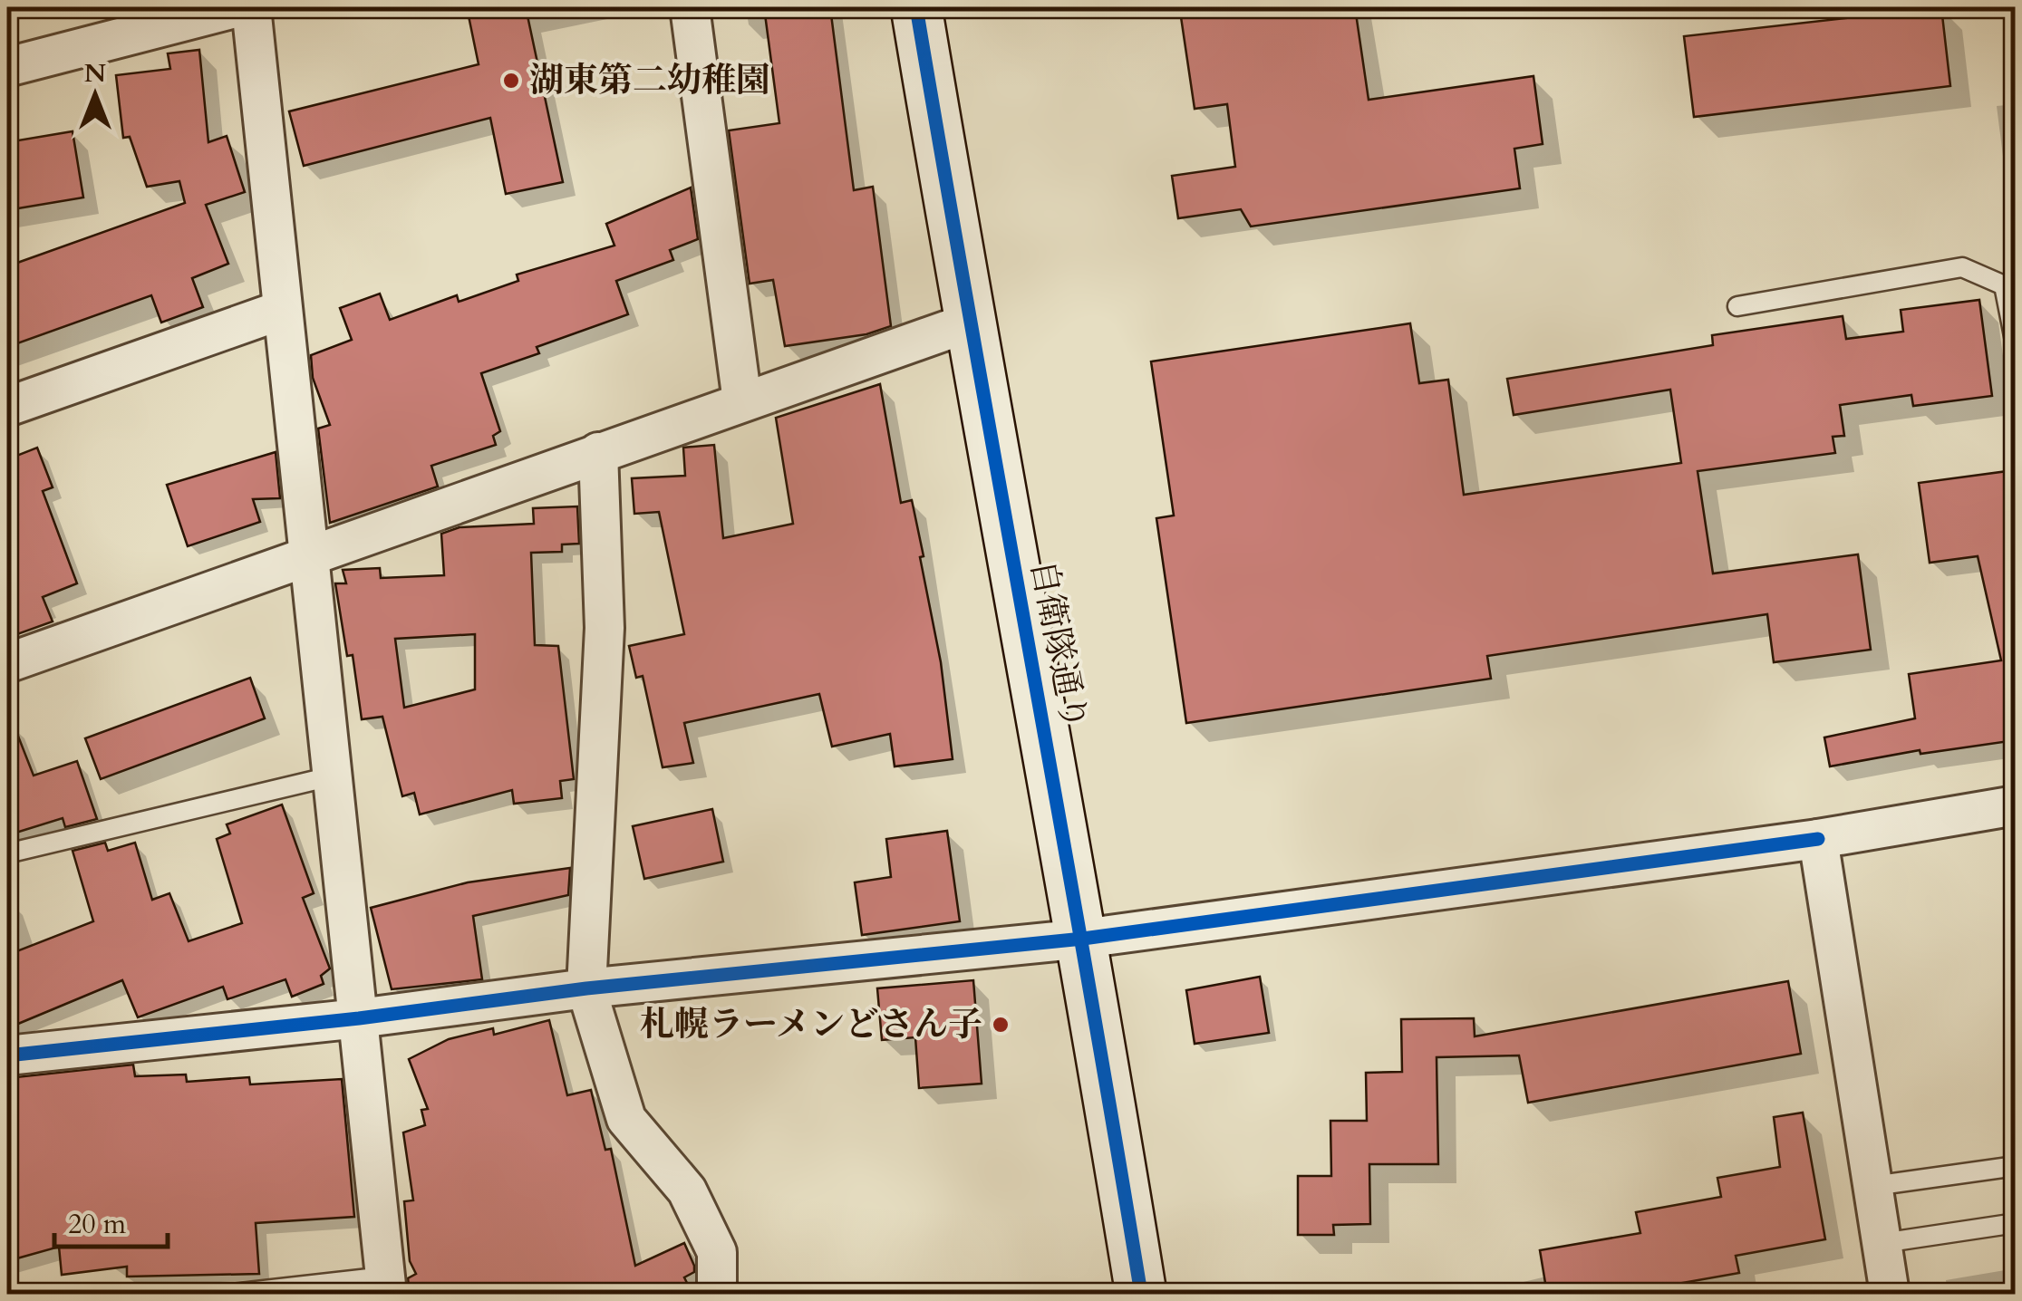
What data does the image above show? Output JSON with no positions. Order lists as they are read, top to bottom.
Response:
{
  "streets": {
    "street": ["自衛隊通り"]
  },
  "places": ["湖東第二幼稚園", "札幌ラーメンどさん子"],
  "scale_bar": "20 m",
  "north": "top"
}
